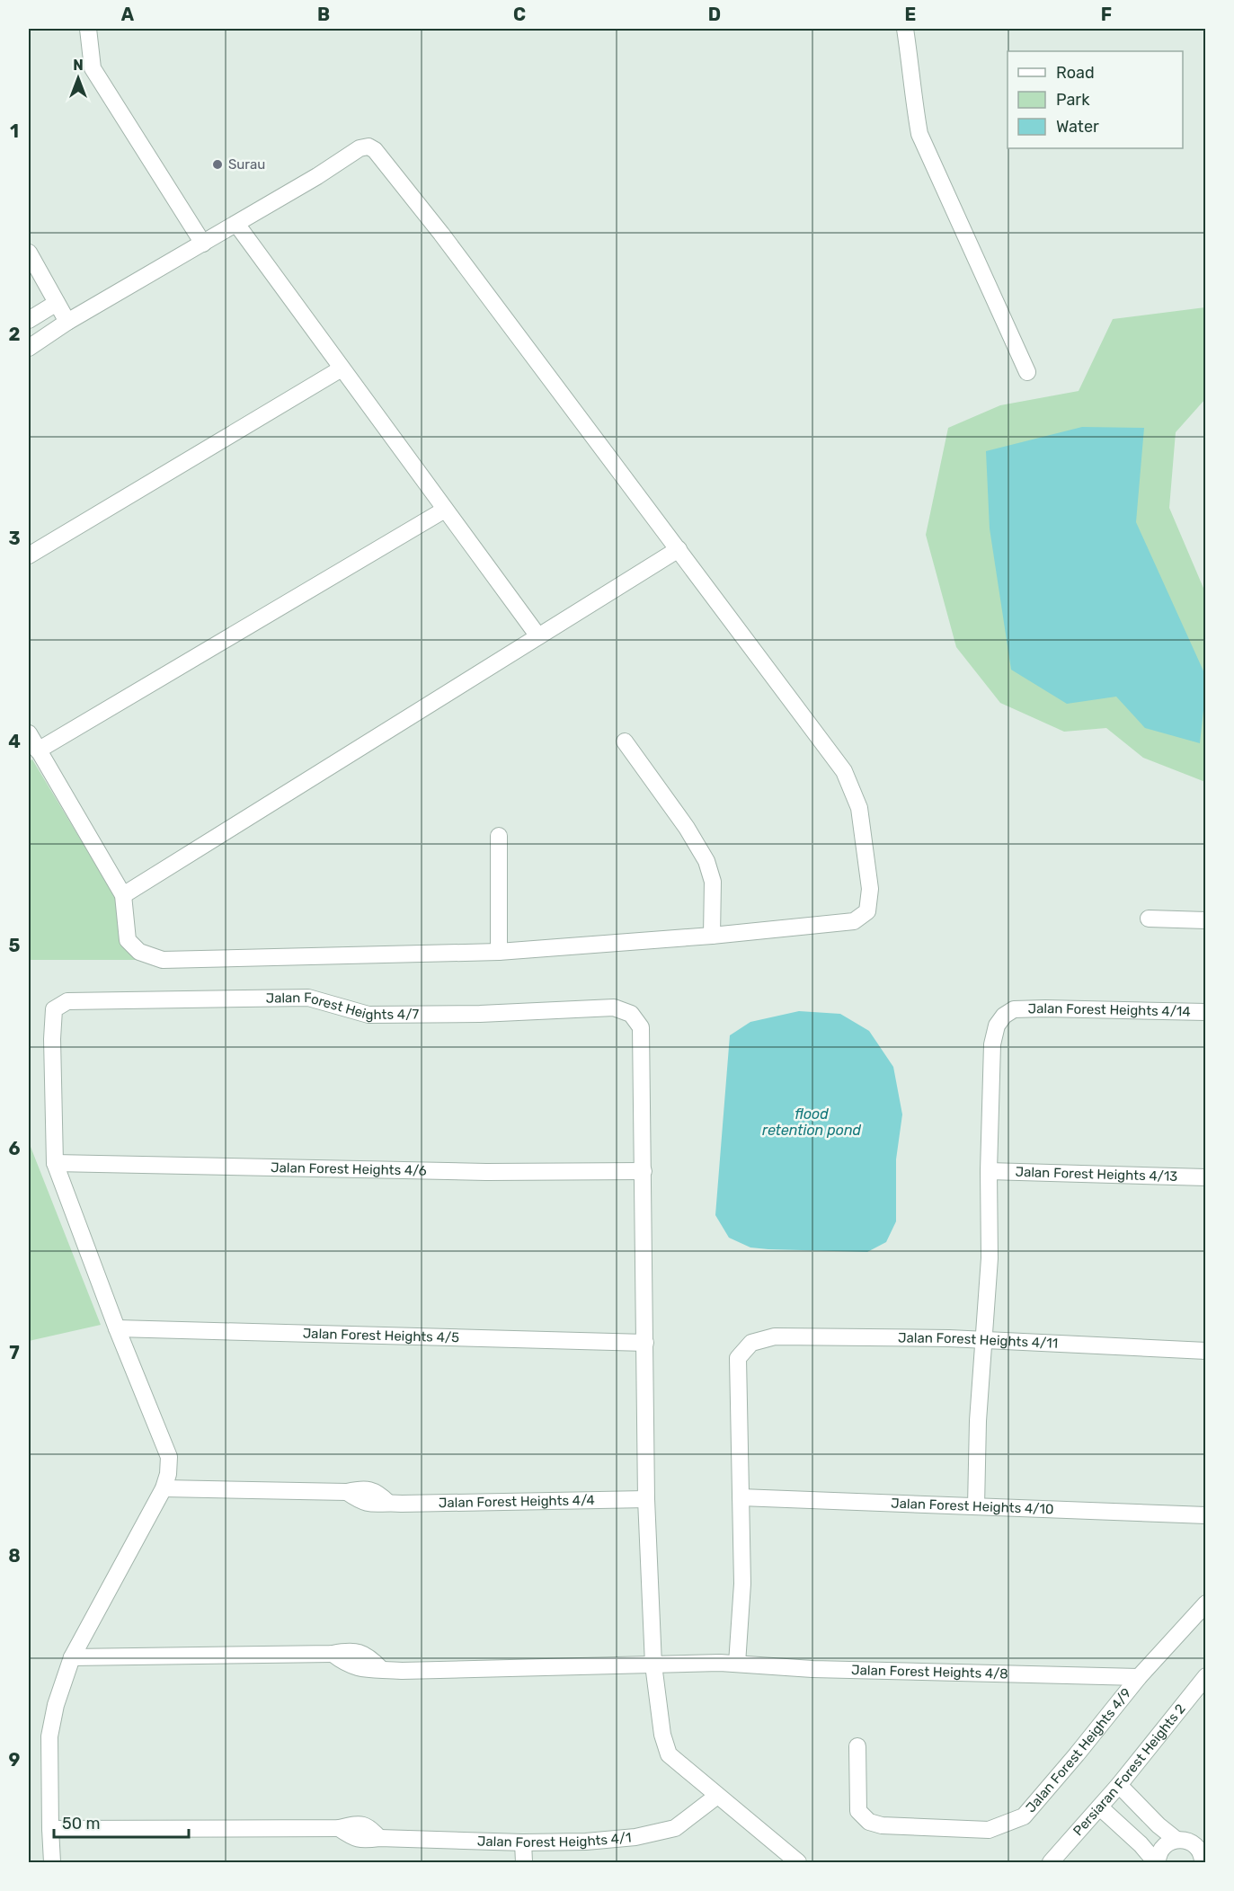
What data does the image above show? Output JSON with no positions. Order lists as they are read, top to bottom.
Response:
{
  "streets": {
    "street": [
      "Jalan Forest Heights 4/7",
      "Jalan Forest Heights 4/14",
      "Jalan Forest Heights 4/6",
      "Jalan Forest Heights 4/13",
      "Jalan Forest Heights 4/5",
      "Jalan Forest Heights 4/11",
      "Jalan Forest Heights 4/4",
      "Jalan Forest Heights 4/10",
      "Jalan Forest Heights 4/8",
      "Jalan Forest Heights 4/9",
      "Persiaran Forest Heights 2",
      "Jalan Forest Heights 4/1"
    ]
  },
  "crossings": [
    ["Jalan Forest Heights 4/7", "Jalan Forest Heights 4/6"],
    ["Jalan Forest Heights 4/14", "Jalan Forest Heights 4/13"],
    ["Jalan Forest Heights 4/11", "Jalan Forest Heights 4/10"],
    ["Jalan Forest Heights 4/8", "Jalan Forest Heights 4/9"]
  ],
  "water": ["flood retention pond"],
  "places": ["Surau"],
  "legend": ["Road", "Park", "Water"],
  "scale_bar": "50 m",
  "north": "top",
  "grid": {
    "columns": [
      "A",
      "B",
      "C",
      "D",
      "E",
      "F"
    ],
    "rows": [
      "1",
      "2",
      "3",
      "4",
      "5",
      "6",
      "7",
      "8",
      "9"
    ]
  }
}
